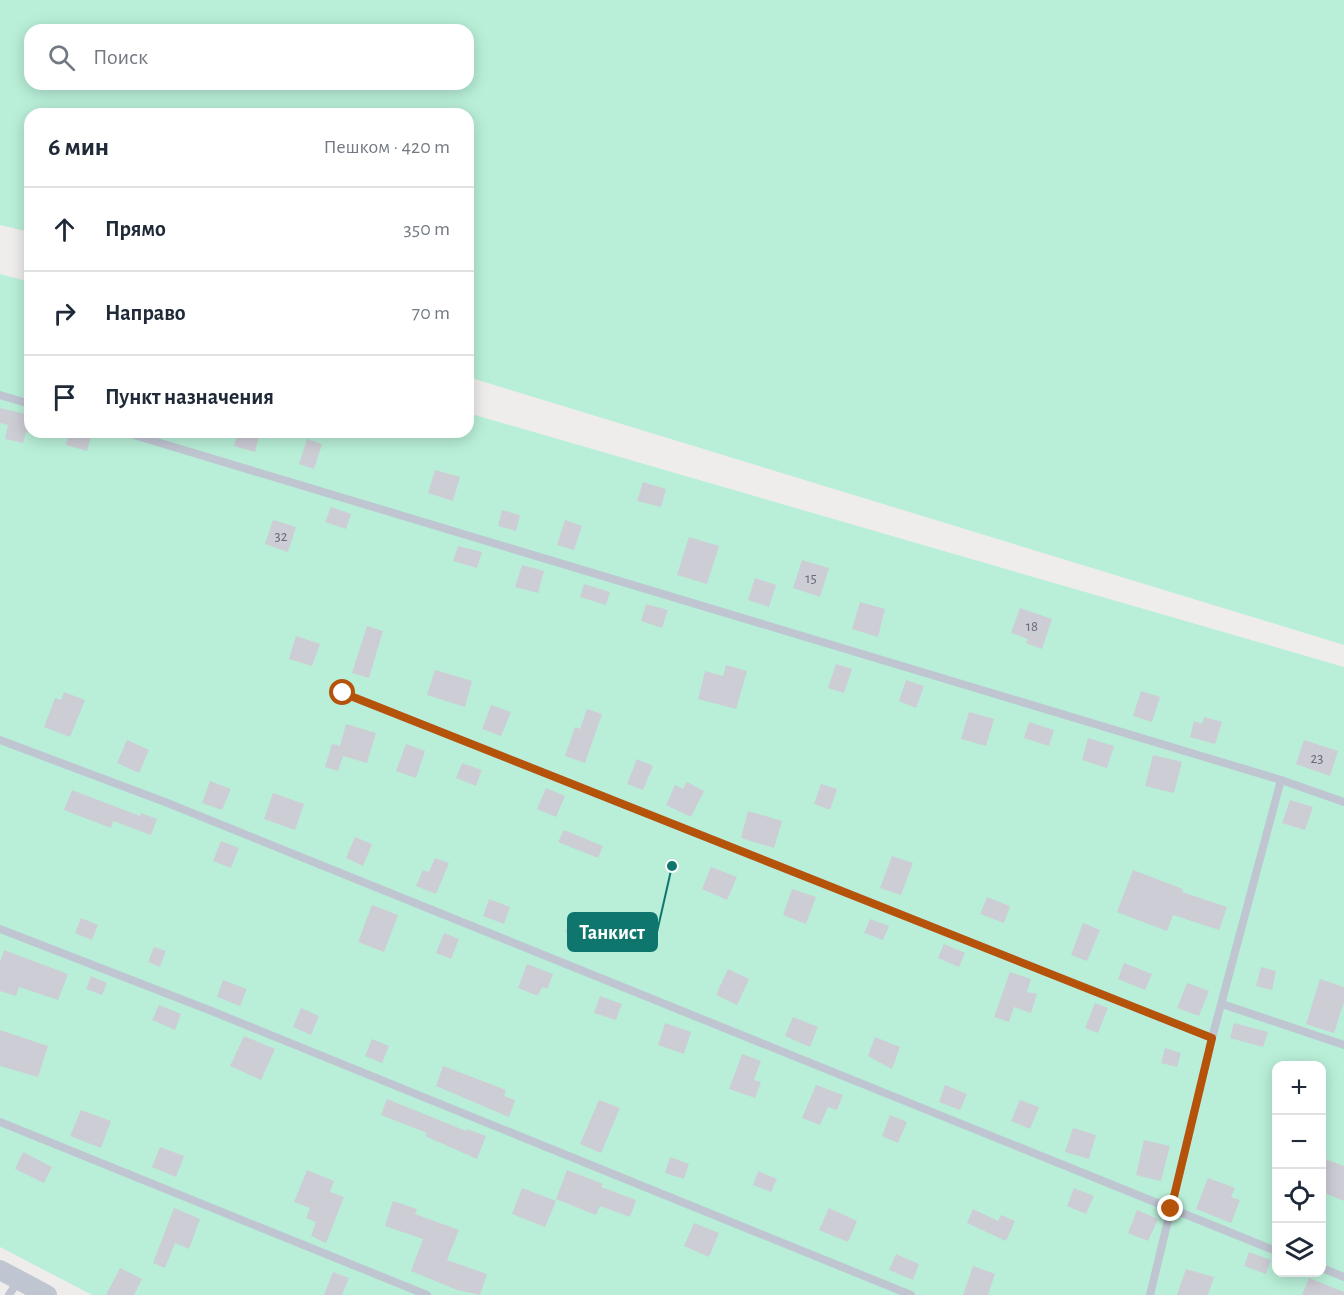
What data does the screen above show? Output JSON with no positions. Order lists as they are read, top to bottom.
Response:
{
  "places": ["Танкист"],
  "house_numbers": [
    "32",
    "15",
    "18",
    "23"
  ],
  "page": {
    "search": "Поиск",
    "heading": ["6 мин", "Пешком · 420 m"],
    "list": [
      ["Прямо", "350 m"],
      ["Направо", "70 m"],
      "Пункт назначения"
    ],
    "map_buttons": ["+", "−"]
  }
}
